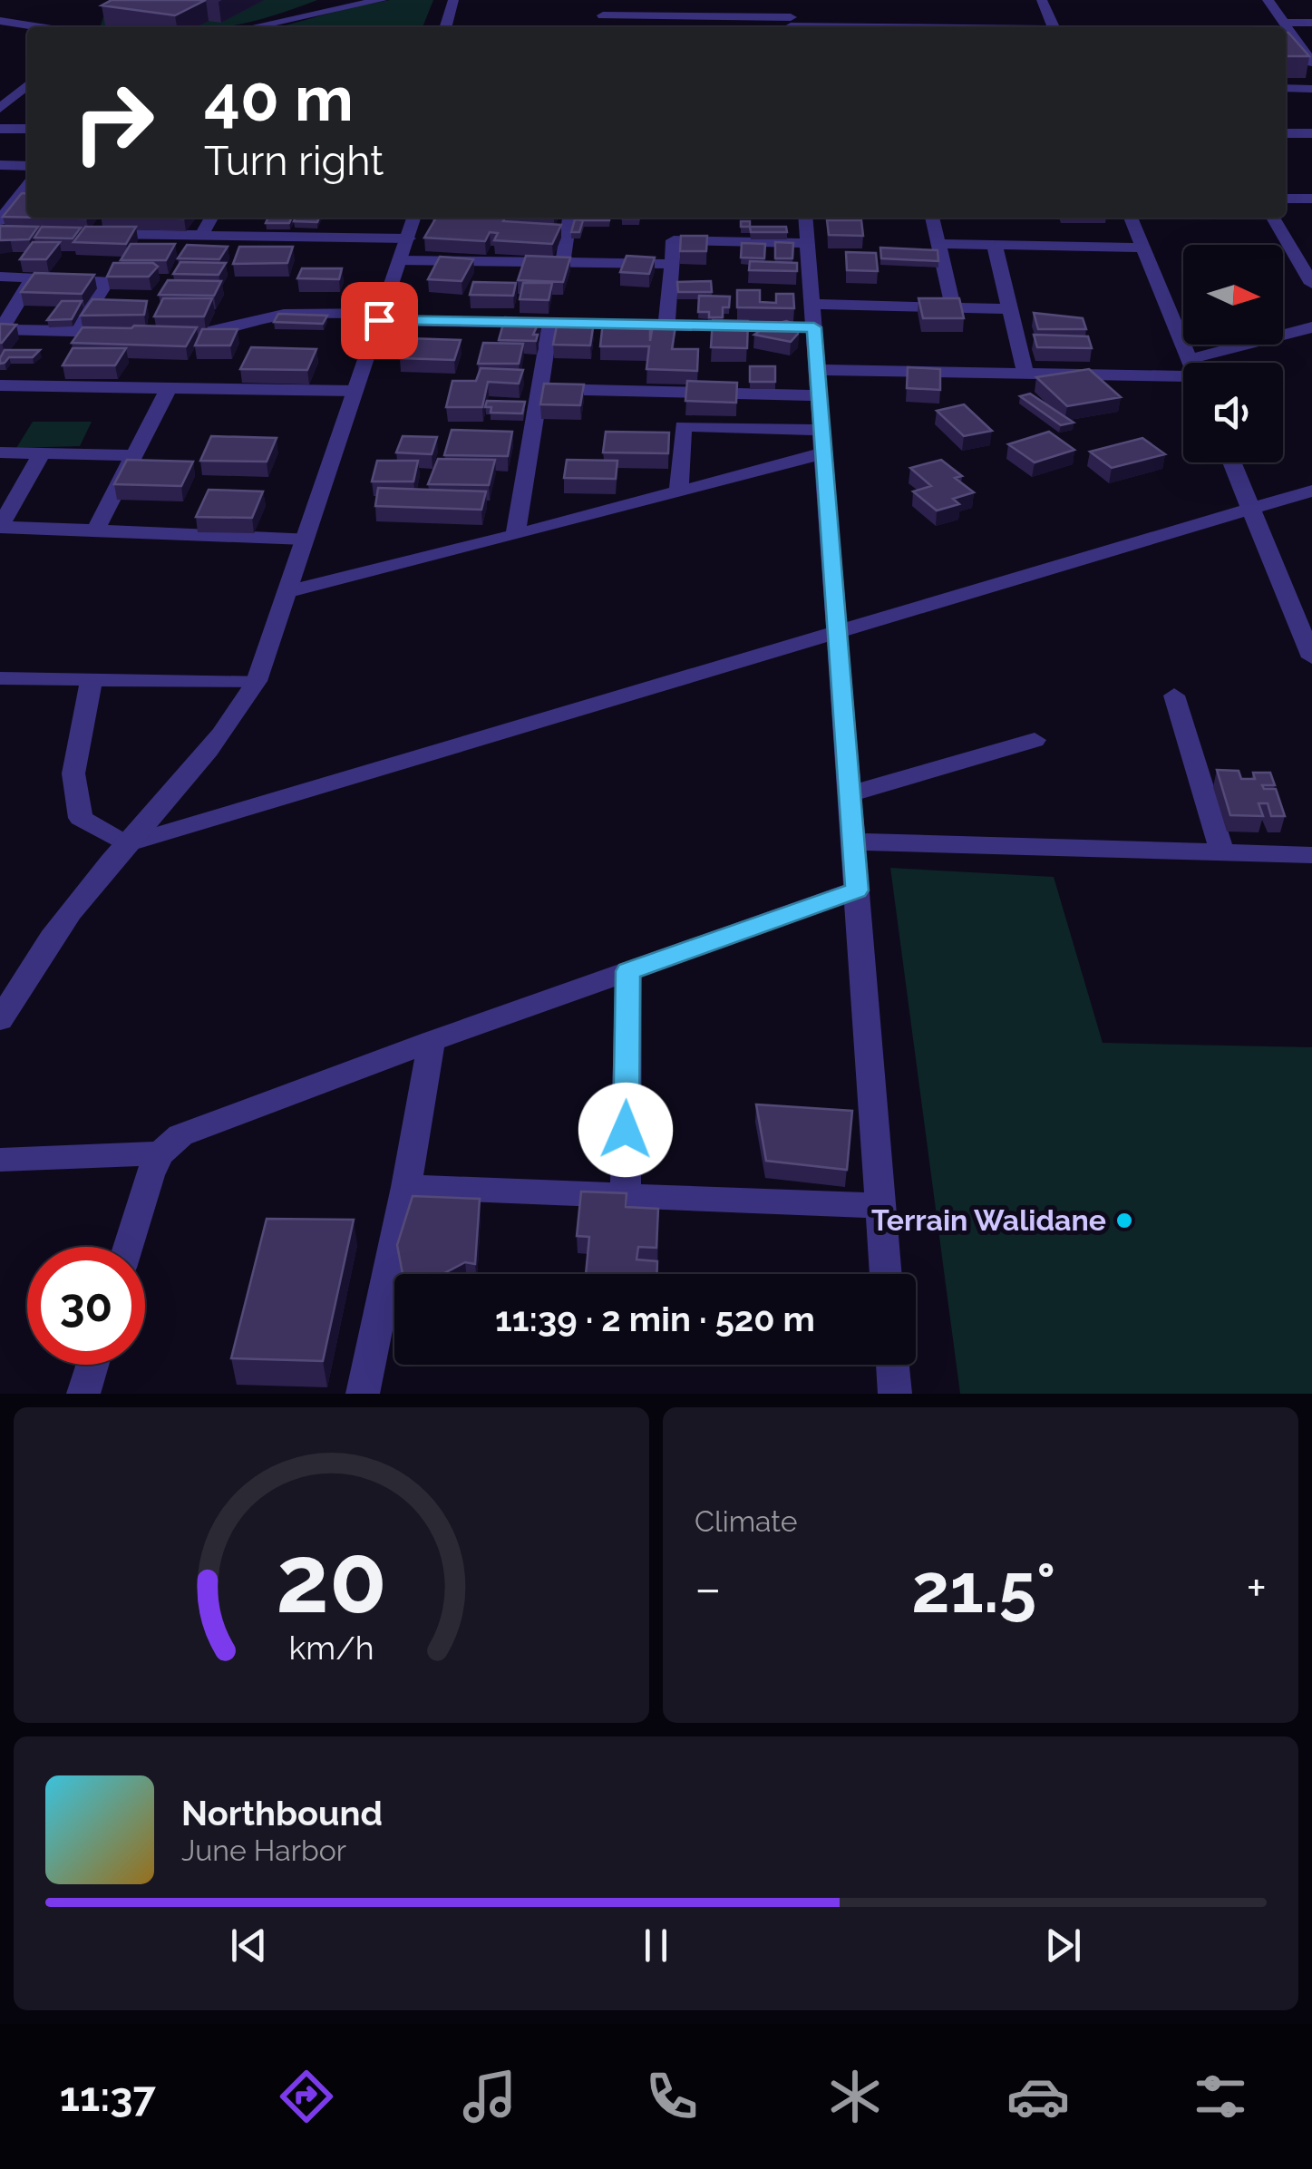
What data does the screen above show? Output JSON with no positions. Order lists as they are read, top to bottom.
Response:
{
  "places": ["Terrain Walidane"],
  "north": "right",
  "page": {
    "turn": ["40 m", "Turn right"],
    "limit": "30",
    "trip": "11:39 · 2 min · 520 m",
    "tile": "Climate",
    "heat": ["−", "21.5°", "+"],
    "song": ["Northbound", "June Harbor"],
    "tabs": "11:37",
    "gauge": ["20", "km/h"]
  }
}
